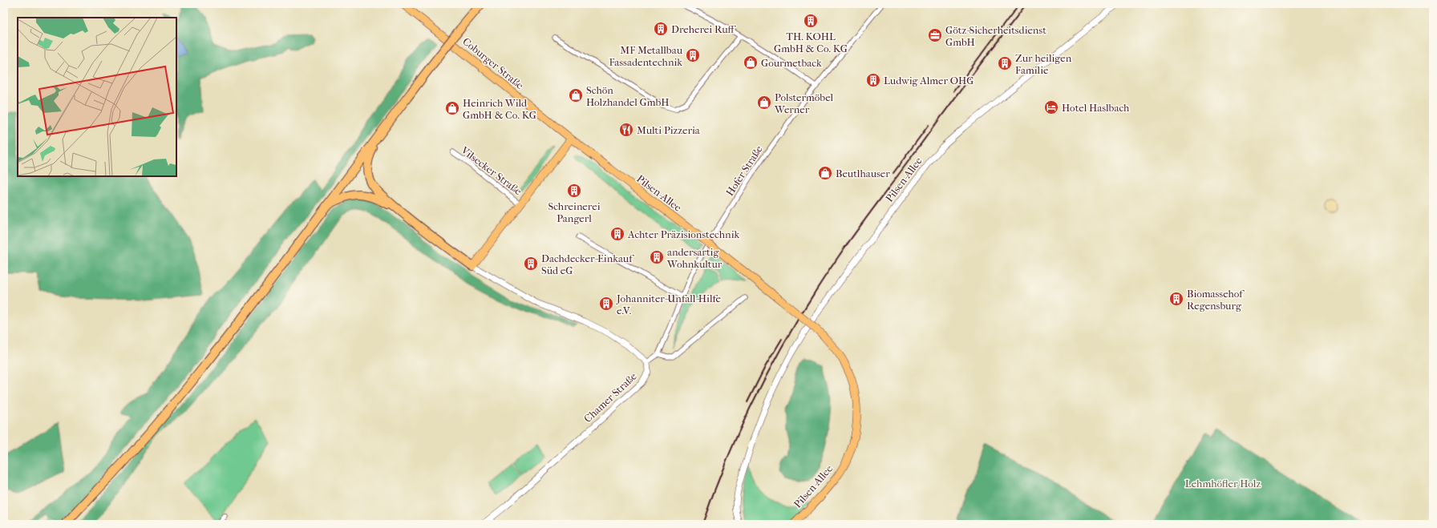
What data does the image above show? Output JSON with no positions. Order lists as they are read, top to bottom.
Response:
{
  "streets": {
    "main road": ["Coburger Straße", "Pilsen-Allee"],
    "street": ["Vilsecker Straße", "Hofer Straße", "Chamer Straße"]
  },
  "crossings": [
    ["Coburger Straße", "Pilsen-Allee"],
    ["Hofer Straße", "Chamer Straße"]
  ],
  "parks": ["Lehmhöfler Holz"],
  "places": {
    "building": [
      "TH. KOHL GmbH & Co. KG",
      "Dreherei Ruff",
      "MF Metallbau Fassadentechnik",
      "Zur heiligen Familie",
      "Ludwig Almer OHG",
      "Schreinerei Pangerl",
      "Achter Präzisionstechnik",
      "andersartig Wohnkultur",
      "Dachdecker-Einkauf Süd eG",
      "Biomassehof Regensburg",
      "Johanniter-Unfall-Hilfe e.V."
    ],
    "office": ["Götz-Sicherheitsdienst GmbH"],
    "shop": [
      "Gourmetback",
      "Schön Holzhandel GmbH",
      "Polstermöbel Werner",
      "Heinrich Wild GmbH & Co. KG",
      "Beutlhauser"
    ],
    "hotel": ["Hotel Haslbach"],
    "restaurant": ["Multi Pizzeria"]
  }
}
